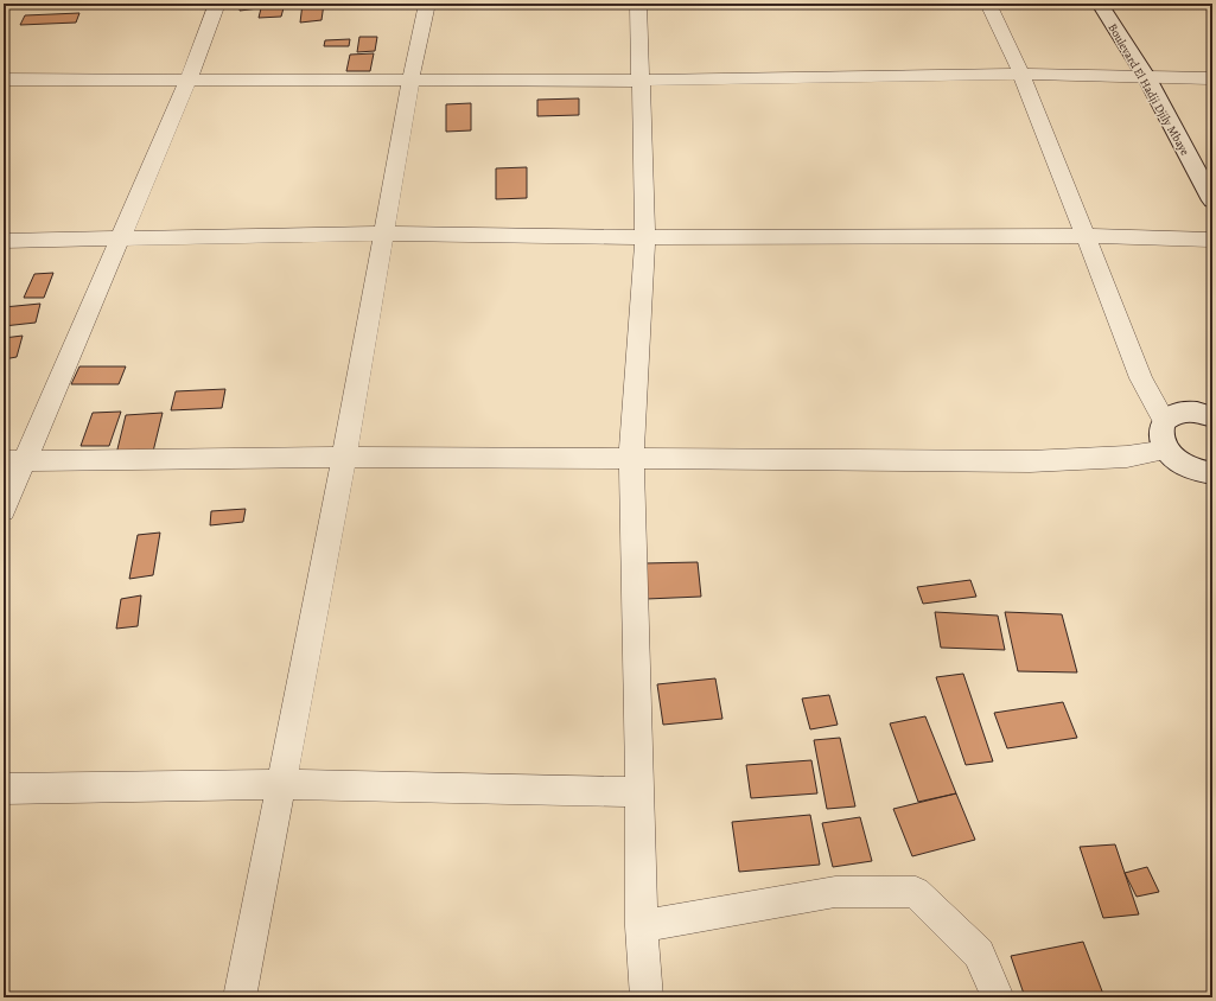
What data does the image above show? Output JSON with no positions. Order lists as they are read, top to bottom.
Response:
{
  "streets": {
    "main road": ["Boulevard El Hadji Djily Mbaye"]
  }
}
